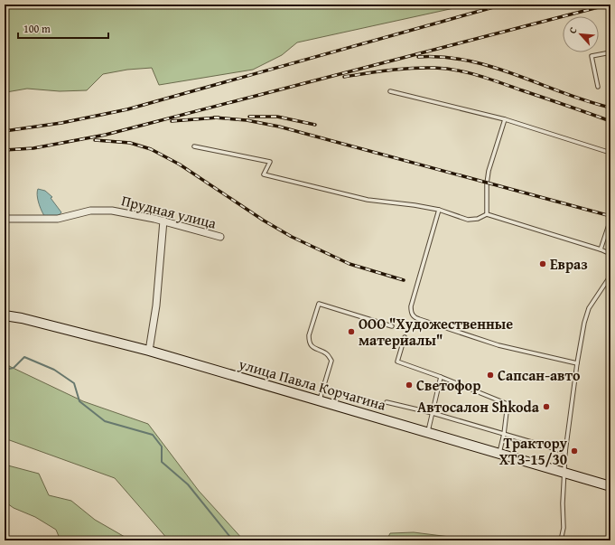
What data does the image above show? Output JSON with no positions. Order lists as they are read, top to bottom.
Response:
{
  "streets": {
    "main road": ["улица Павла Корчагина"],
    "street": ["Прудная улица"]
  },
  "places": [
    "Евраз",
    "ООО \"Художественные материалы\"",
    "Сапсан-авто",
    "Светофор",
    "Автосалон Shkoda",
    "Трактору ХТЗ-15/30"
  ],
  "scale_bar": "100 m",
  "north": "top left"
}
